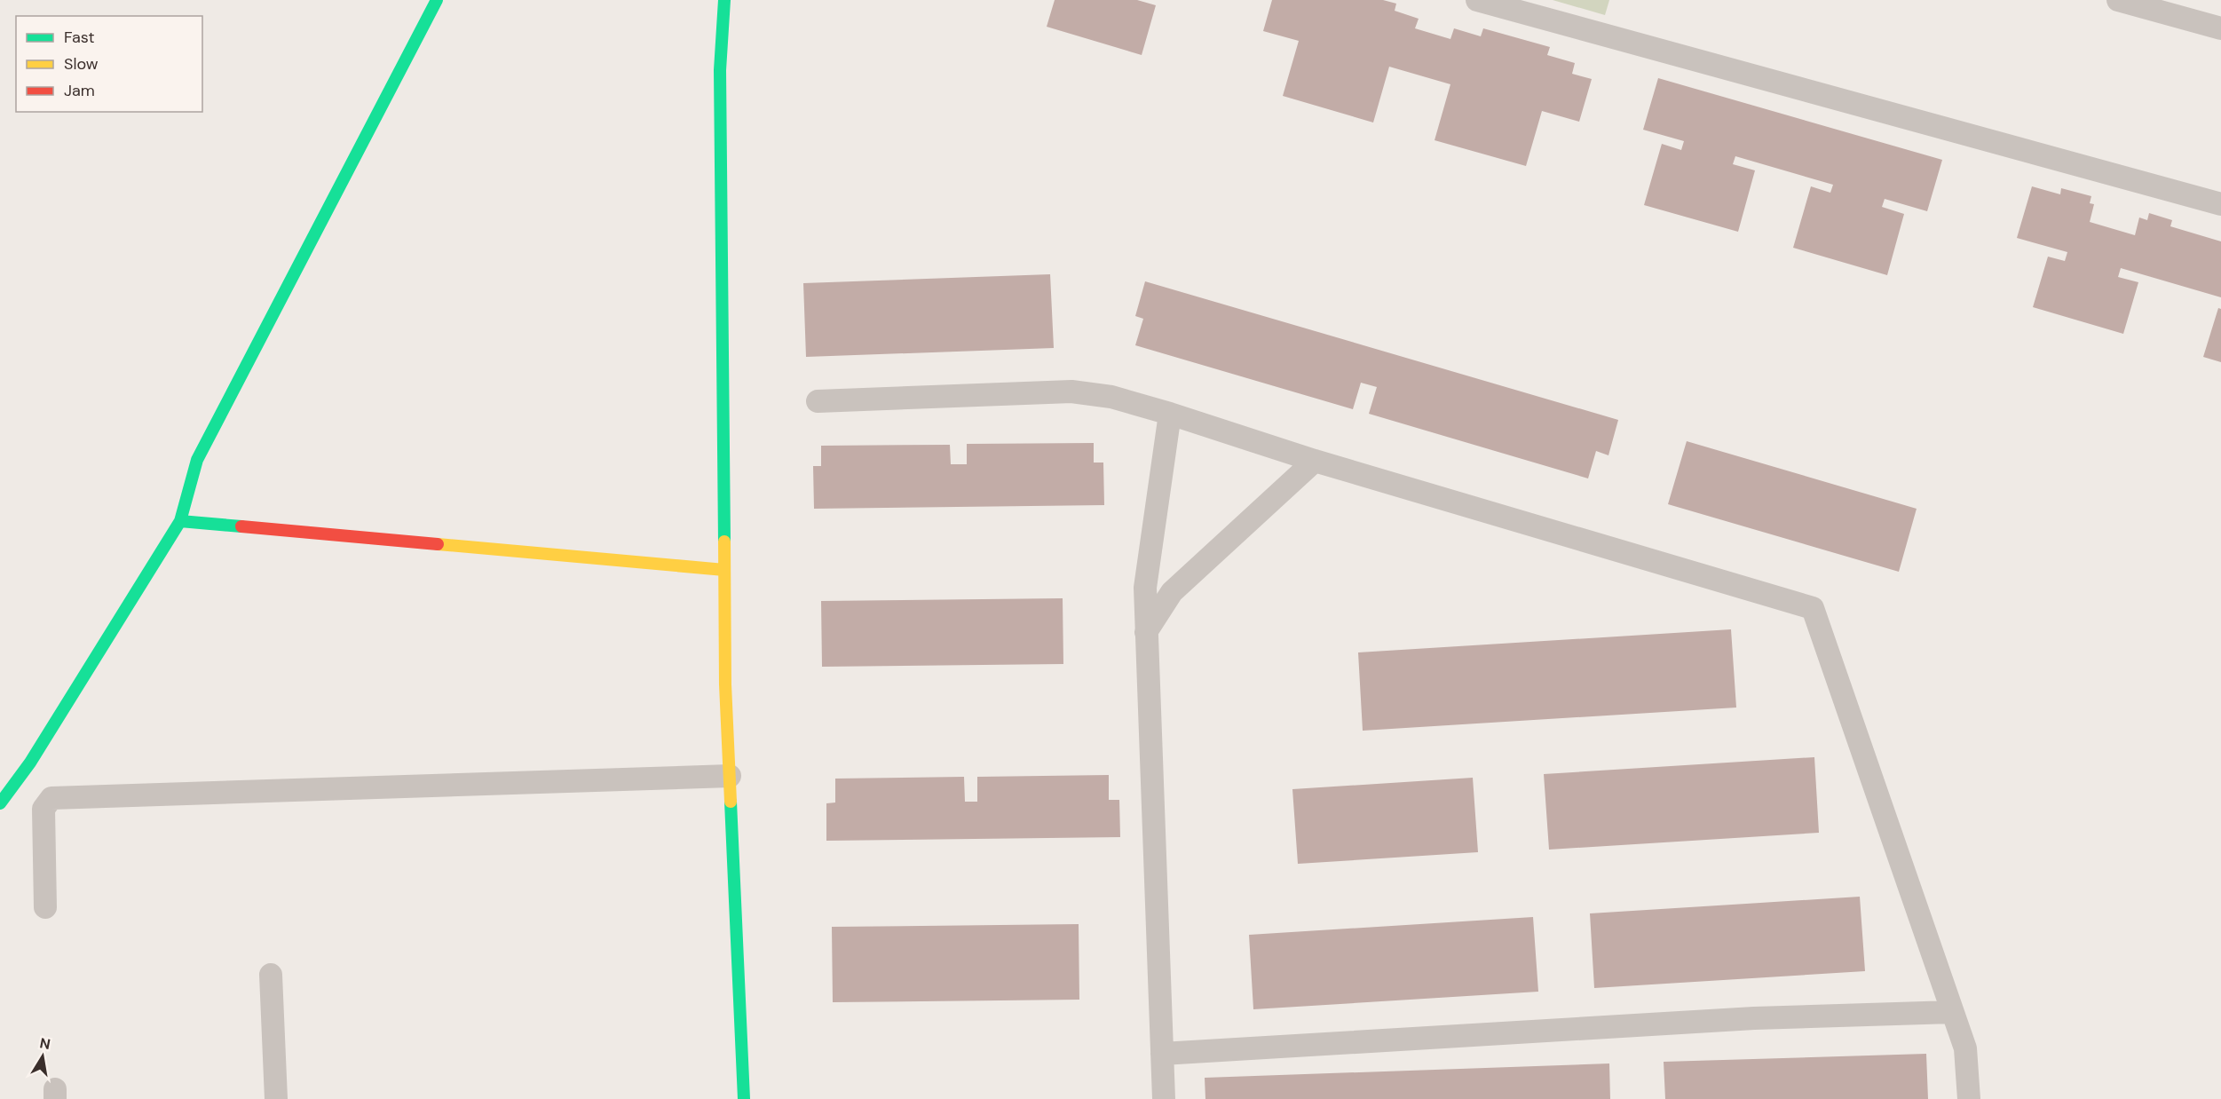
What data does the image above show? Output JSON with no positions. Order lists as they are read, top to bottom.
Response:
{
  "legend": ["Fast", "Slow", "Jam"],
  "north": "top"
}
